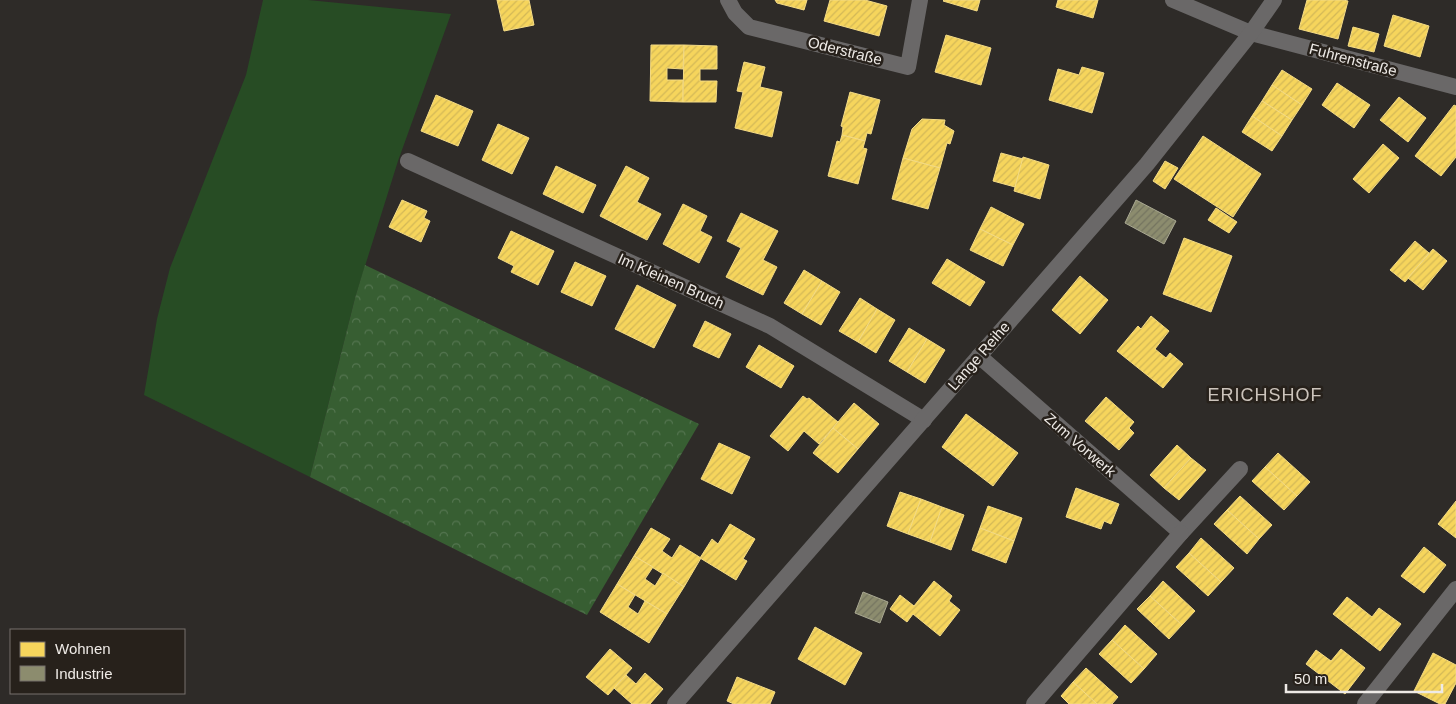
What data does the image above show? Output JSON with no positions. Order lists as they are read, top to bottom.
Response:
{
  "streets": {
    "street": [
      "Oderstraße",
      "Fuhrenstraße",
      "Im Kleinen Bruch",
      "Lange Reihe",
      "Zum Vorwerk"
    ]
  },
  "crossings": [
    ["Fuhrenstraße", "Lange Reihe"],
    ["Im Kleinen Bruch", "Lange Reihe"],
    ["Lange Reihe", "Zum Vorwerk"]
  ],
  "districts": ["ERICHSHOF"],
  "legend": ["Wohnen", "Industrie"],
  "scale_bar": "50 m"
}
